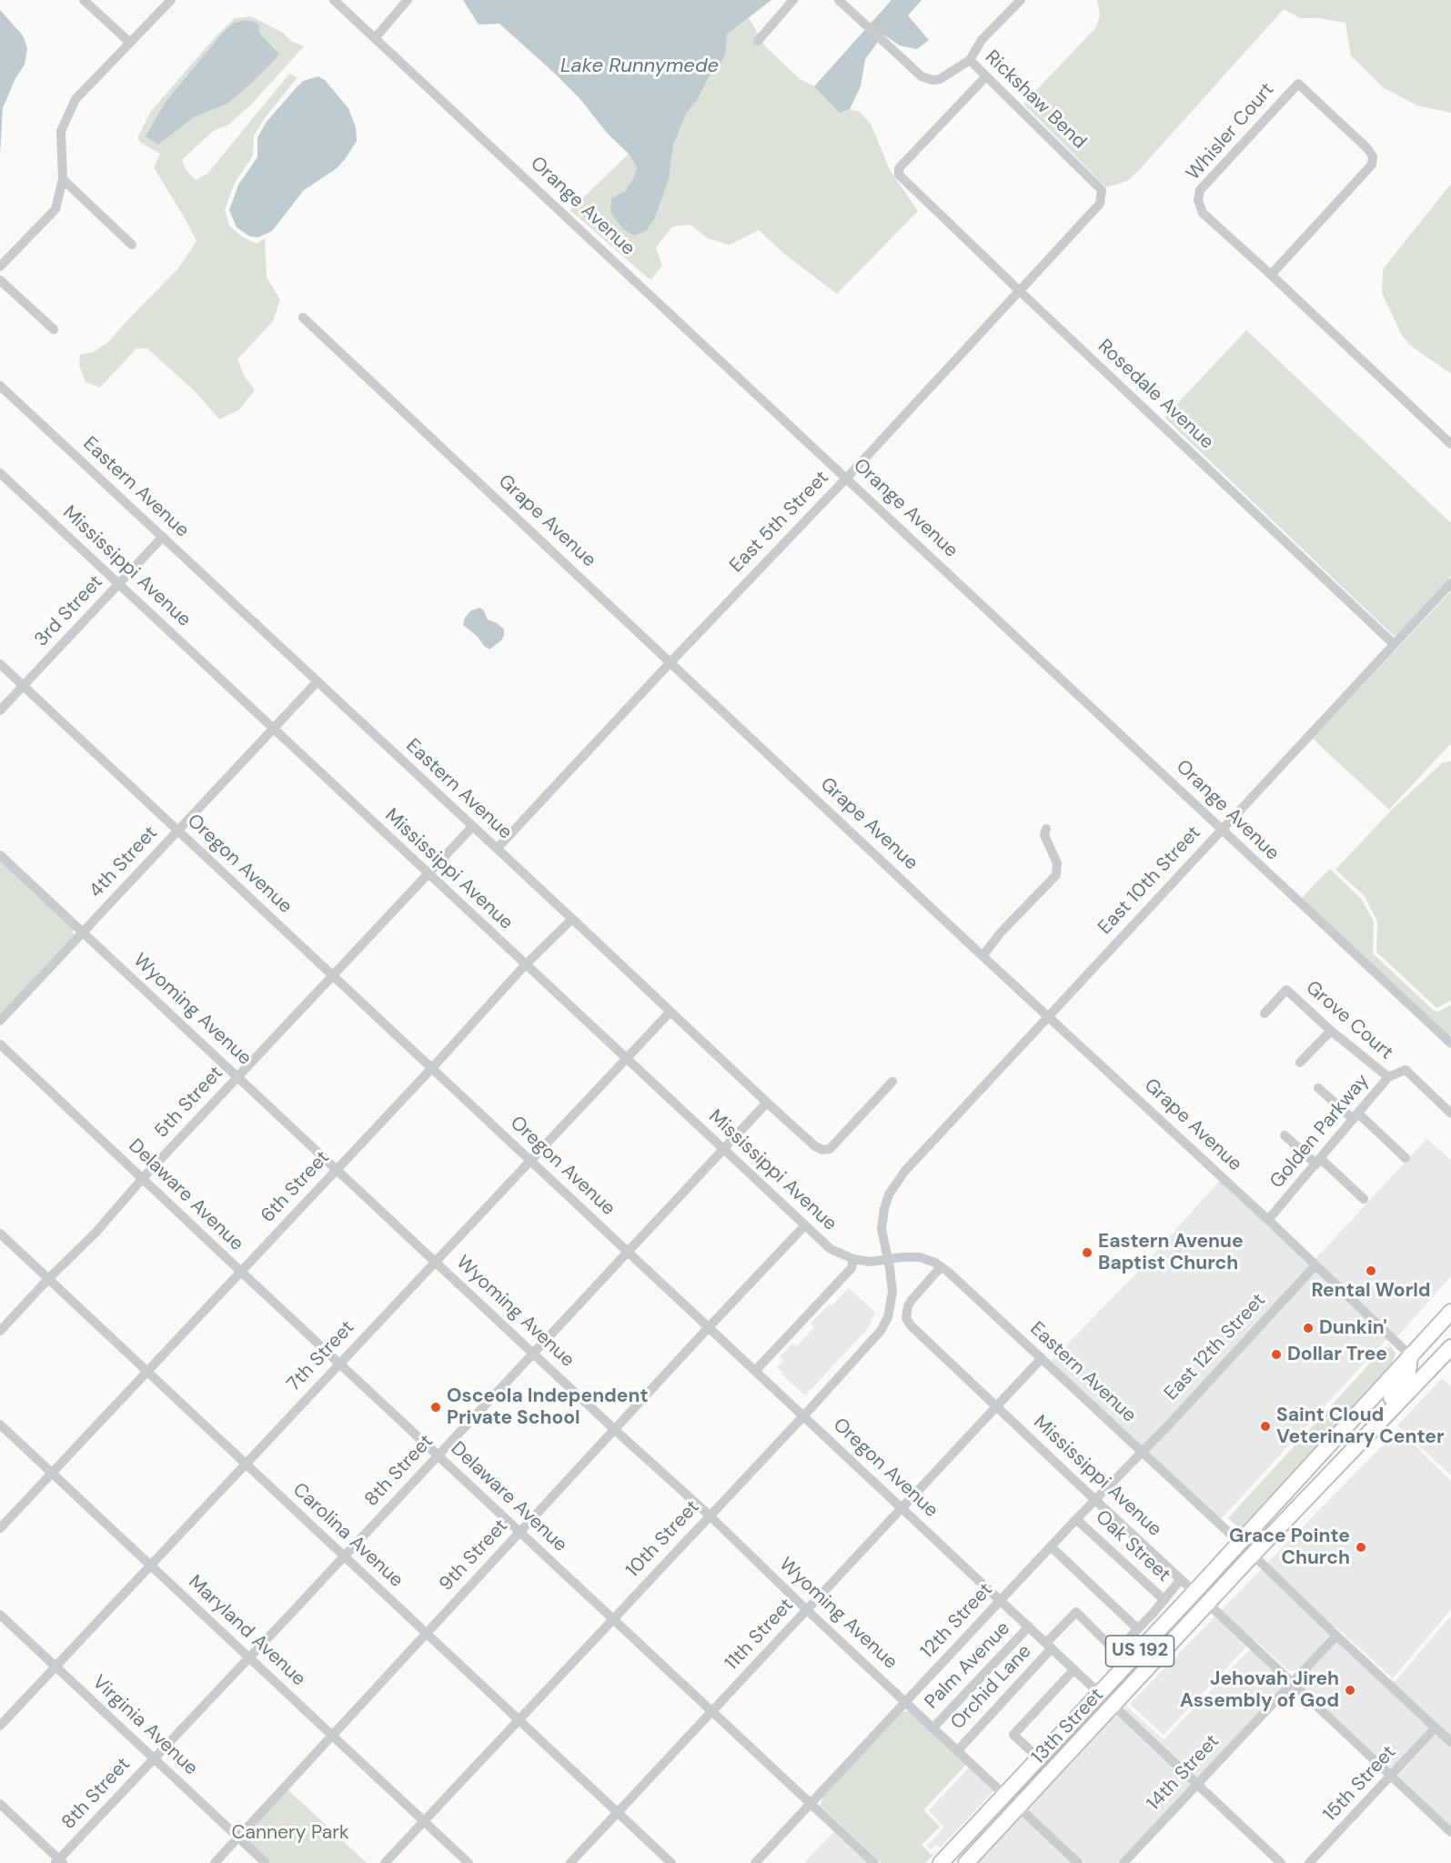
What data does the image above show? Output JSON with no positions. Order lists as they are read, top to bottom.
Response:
{
  "streets": {
    "highway": ["US 192", "13th Street"],
    "street": [
      "Rickshaw Bend",
      "Whisler Court",
      "Orange Avenue",
      "Rosedale Avenue",
      "Eastern Avenue",
      "Grape Avenue",
      "East 5th Street",
      "Mississippi Avenue",
      "3rd Street",
      "4th Street",
      "Oregon Avenue",
      "East 10th Street",
      "Wyoming Avenue",
      "Grove Court",
      "5th Street",
      "Golden Parkway",
      "6th Street",
      "Delaware Avenue",
      "East 12th Street",
      "7th Street",
      "8th Street",
      "Carolina Avenue",
      "10th Street",
      "Oak Street",
      "9th Street",
      "12th Street",
      "Maryland Avenue",
      "11th Street",
      "Palm Avenue",
      "Orchid Lane",
      "Virginia Avenue",
      "14th Street",
      "15th Street"
    ]
  },
  "crossings": [
    ["Rickshaw Bend", "Rosedale Avenue"],
    ["Rickshaw Bend", "East 5th Street"],
    ["Orange Avenue", "East 5th Street"],
    ["Orange Avenue", "East 10th Street"],
    ["Rosedale Avenue", "East 5th Street"],
    ["Rosedale Avenue", "East 10th Street"],
    ["Eastern Avenue", "East 5th Street"],
    ["Eastern Avenue", "Mississippi Avenue"],
    ["Eastern Avenue", "3rd Street"],
    ["Eastern Avenue", "4th Street"],
    ["Eastern Avenue", "5th Street"],
    ["Eastern Avenue", "6th Street"],
    ["Eastern Avenue", "East 12th Street"],
    ["Eastern Avenue", "7th Street"],
    ["Eastern Avenue", "8th Street"],
    ["Eastern Avenue", "10th Street"],
    ["Eastern Avenue", "12th Street"],
    ["Eastern Avenue", "11th Street"],
    ["Eastern Avenue", "US 192"],
    ["Eastern Avenue", "13th Street"],
    ["Grape Avenue", "East 5th Street"],
    ["Grape Avenue", "East 10th Street"],
    ["Grape Avenue", "Golden Parkway"],
    ["Grape Avenue", "East 12th Street"],
    ["Grape Avenue", "US 192"],
    ["Mississippi Avenue", "3rd Street"],
    ["Mississippi Avenue", "4th Street"],
    ["Mississippi Avenue", "5th Street"],
    ["Mississippi Avenue", "6th Street"],
    ["Mississippi Avenue", "7th Street"],
    ["Mississippi Avenue", "8th Street"],
    ["Mississippi Avenue", "10th Street"],
    ["Mississippi Avenue", "9th Street"],
    ["Mississippi Avenue", "12th Street"],
    ["Mississippi Avenue", "11th Street"],
    ["Mississippi Avenue", "13th Street"],
    ["3rd Street", "Oregon Avenue"],
    ["4th Street", "Oregon Avenue"],
    ["4th Street", "Wyoming Avenue"],
    ["Oregon Avenue", "5th Street"],
    ["Oregon Avenue", "6th Street"],
    ["Oregon Avenue", "7th Street"],
    ["Oregon Avenue", "8th Street"],
    ["Oregon Avenue", "10th Street"],
    ["Oregon Avenue", "9th Street"],
    ["Oregon Avenue", "12th Street"],
    ["Oregon Avenue", "11th Street"],
    ["Oregon Avenue", "Palm Avenue"],
    ["Oregon Avenue", "Orchid Lane"],
    ["Oregon Avenue", "13th Street"],
    ["East 10th Street", "10th Street"],
    ["Wyoming Avenue", "5th Street"],
    ["Wyoming Avenue", "6th Street"],
    ["Wyoming Avenue", "7th Street"],
    ["Wyoming Avenue", "8th Street"],
    ["Wyoming Avenue", "10th Street"],
    ["Wyoming Avenue", "9th Street"],
    ["Wyoming Avenue", "12th Street"],
    ["Wyoming Avenue", "11th Street"],
    ["Wyoming Avenue", "Palm Avenue"],
    ["Wyoming Avenue", "Orchid Lane"],
    ["Wyoming Avenue", "13th Street"],
    ["Grove Court", "Golden Parkway"],
    ["5th Street", "Delaware Avenue"],
    ["5th Street", "Carolina Avenue"],
    ["6th Street", "Delaware Avenue"],
    ["6th Street", "Carolina Avenue"],
    ["6th Street", "Maryland Avenue"],
    ["Delaware Avenue", "7th Street"],
    ["Delaware Avenue", "8th Street"],
    ["Delaware Avenue", "10th Street"],
    ["Delaware Avenue", "9th Street"],
    ["Delaware Avenue", "12th Street"],
    ["Delaware Avenue", "11th Street"],
    ["East 12th Street", "12th Street"],
    ["7th Street", "Carolina Avenue"],
    ["7th Street", "Maryland Avenue"],
    ["7th Street", "Virginia Avenue"],
    ["8th Street", "Carolina Avenue"],
    ["8th Street", "Maryland Avenue"],
    ["8th Street", "Virginia Avenue"],
    ["Carolina Avenue", "10th Street"],
    ["Carolina Avenue", "9th Street"],
    ["Carolina Avenue", "11th Street"],
    ["10th Street", "Maryland Avenue"],
    ["Oak Street", "12th Street"],
    ["9th Street", "Maryland Avenue"],
    ["9th Street", "Virginia Avenue"],
    ["US 192", "13th Street"]
  ],
  "water": ["Lake Runnymede"],
  "parks": ["Cannery Park"],
  "places": [
    "Eastern Avenue Baptist Church",
    "Rental World",
    "Dunkin'",
    "Dollar Tree",
    "Osceola Independent Private School",
    "Saint Cloud Veterinary Center",
    "Grace Pointe Church",
    "Jehovah Jireh Assembly of God"
  ]
}
